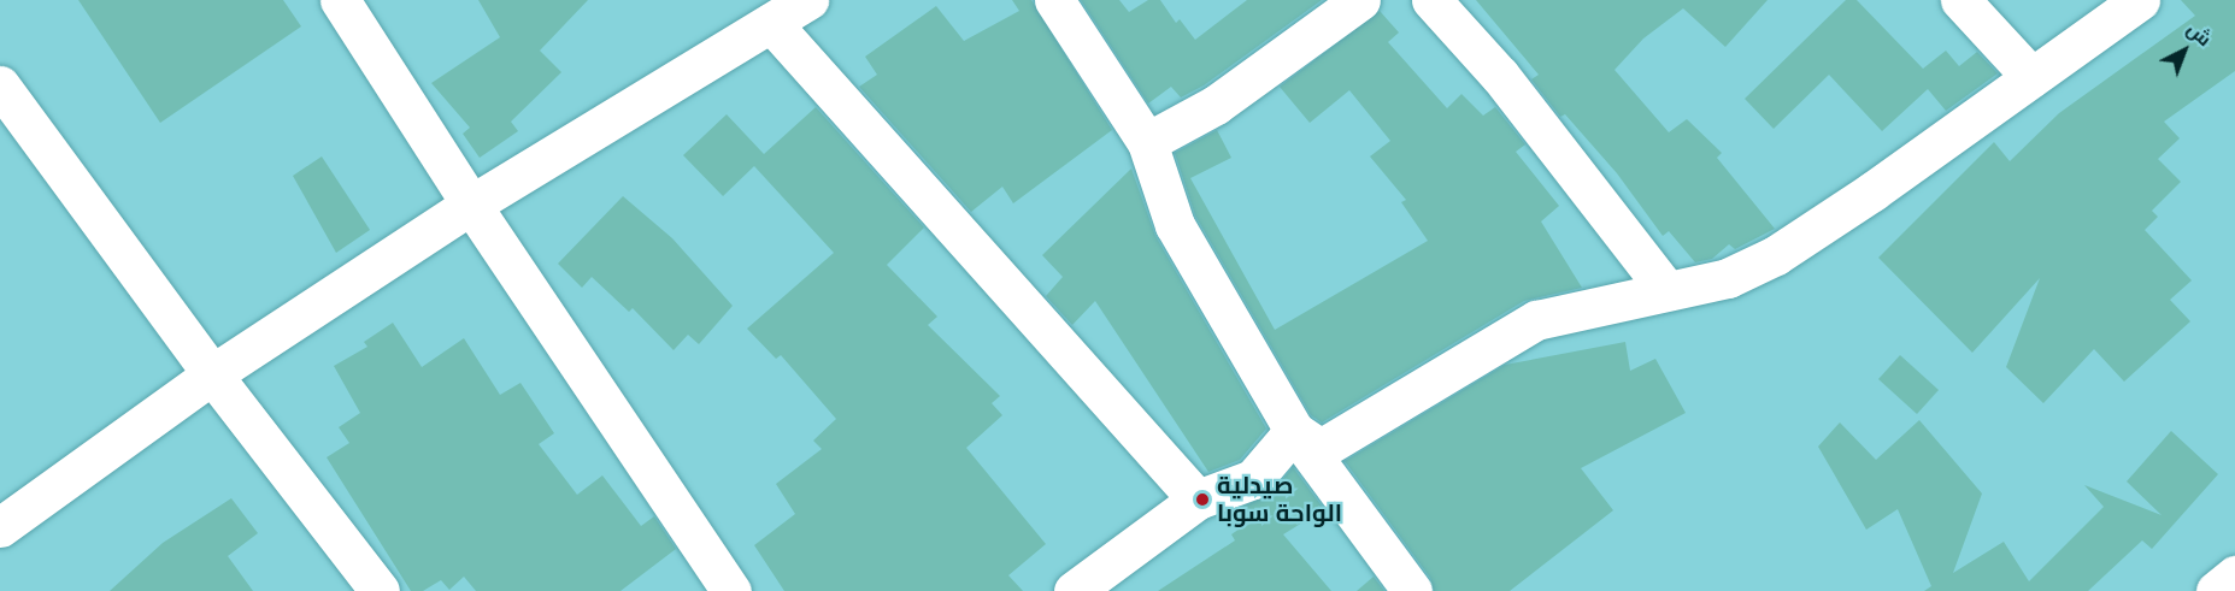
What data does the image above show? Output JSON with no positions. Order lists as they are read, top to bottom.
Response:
{
  "places": ["صيدلية الواحة سوبا"],
  "north": "top right"
}
